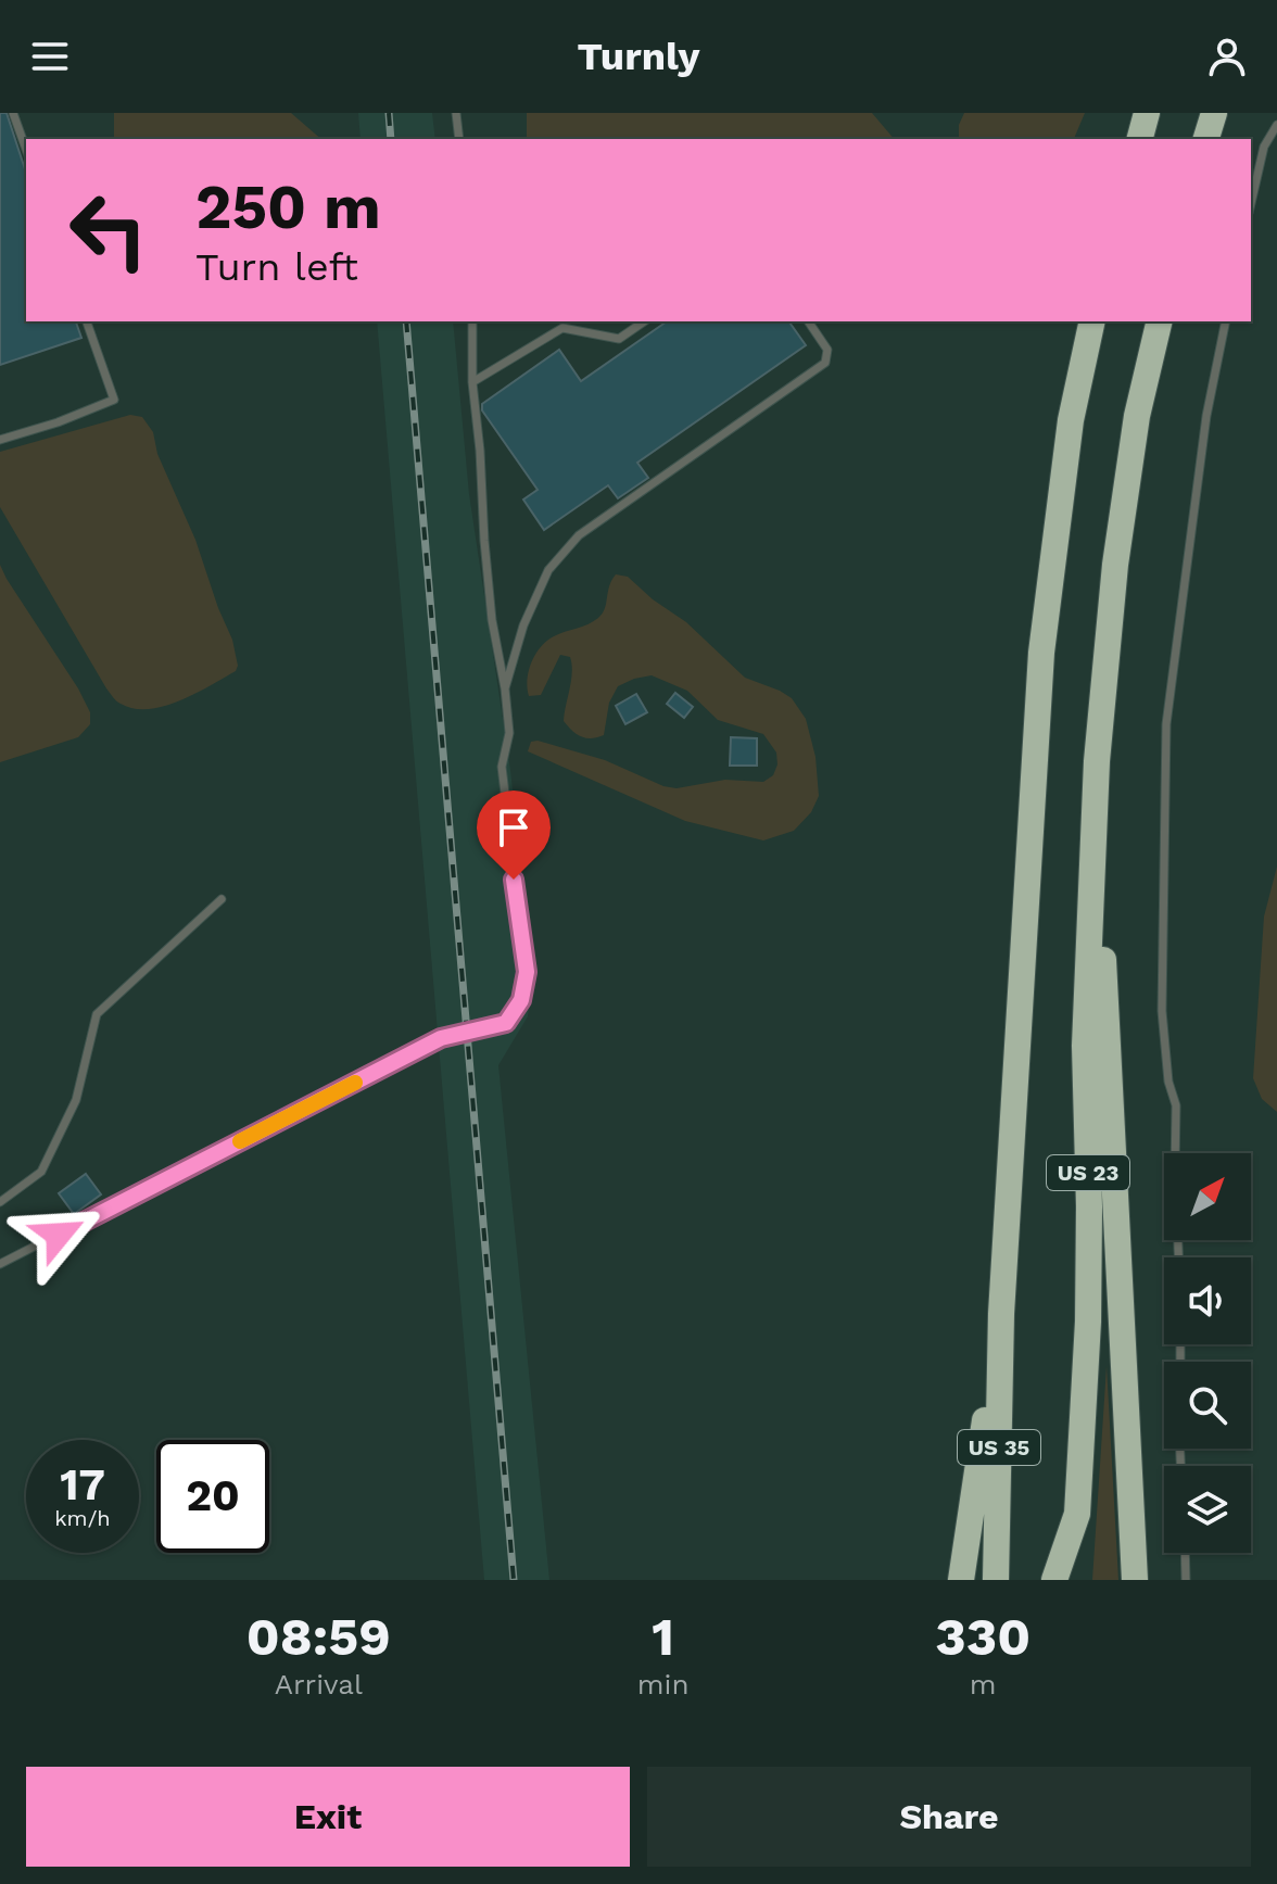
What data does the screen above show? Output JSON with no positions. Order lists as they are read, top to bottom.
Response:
{
  "streets": {
    "highway": ["US 23", "US 35"]
  },
  "north": "top right",
  "page": {
    "header": "Turnly",
    "turn": ["250 m", "Turn left"],
    "speed": "17 km/h",
    "limit": "20",
    "eta": [
      "08:59",
      "Arrival",
      "1",
      "min",
      "330",
      "m"
    ],
    "buttons": ["Exit", "Share"]
  }
}
